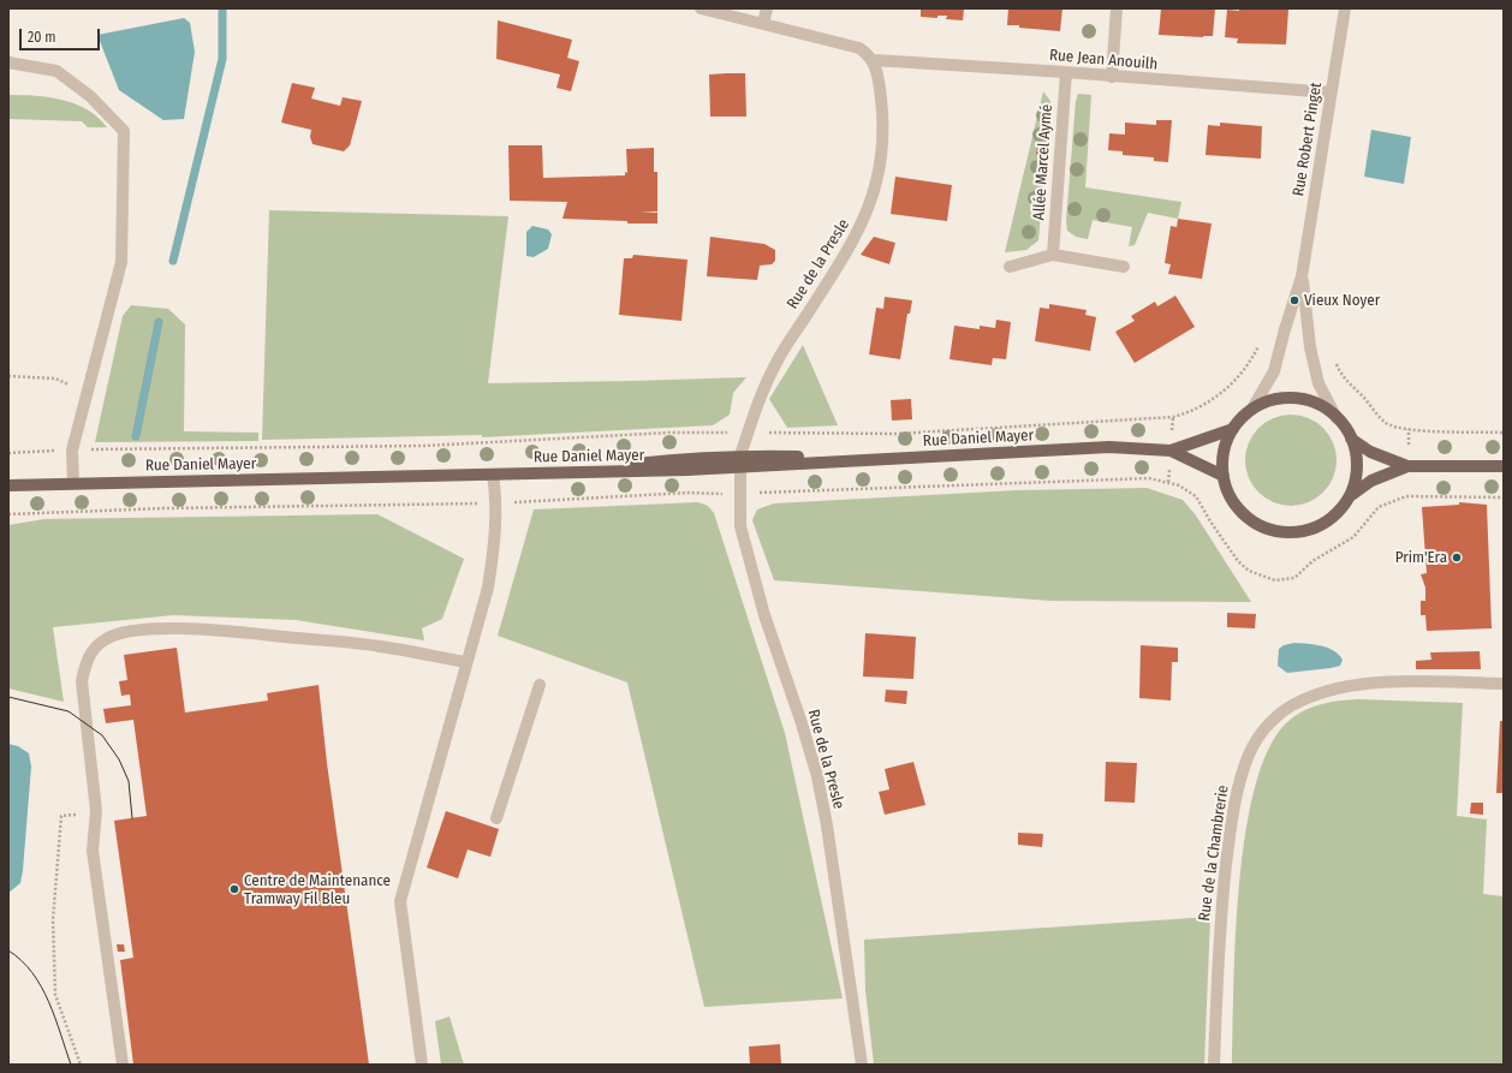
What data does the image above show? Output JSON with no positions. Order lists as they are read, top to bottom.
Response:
{
  "streets": {
    "main road": ["Rue Daniel Mayer"],
    "street": [
      "Rue Jean Anouilh",
      "Rue Robert Pinget",
      "Allée Marcel Aymé",
      "Rue de la Presle",
      "Rue de la Chambrerie"
    ]
  },
  "crossings": [
    ["Rue Jean Anouilh", "Rue Robert Pinget"],
    ["Rue Jean Anouilh", "Allée Marcel Aymé"],
    ["Rue Jean Anouilh", "Rue de la Presle"],
    ["Rue Robert Pinget", "Rue Daniel Mayer"],
    ["Rue de la Presle", "Rue Daniel Mayer"]
  ],
  "places": ["Vieux Noyer", "Prim'Era", "Centre de Maintenance Tramway Fil Bleu"],
  "scale_bar": "20 m"
}
